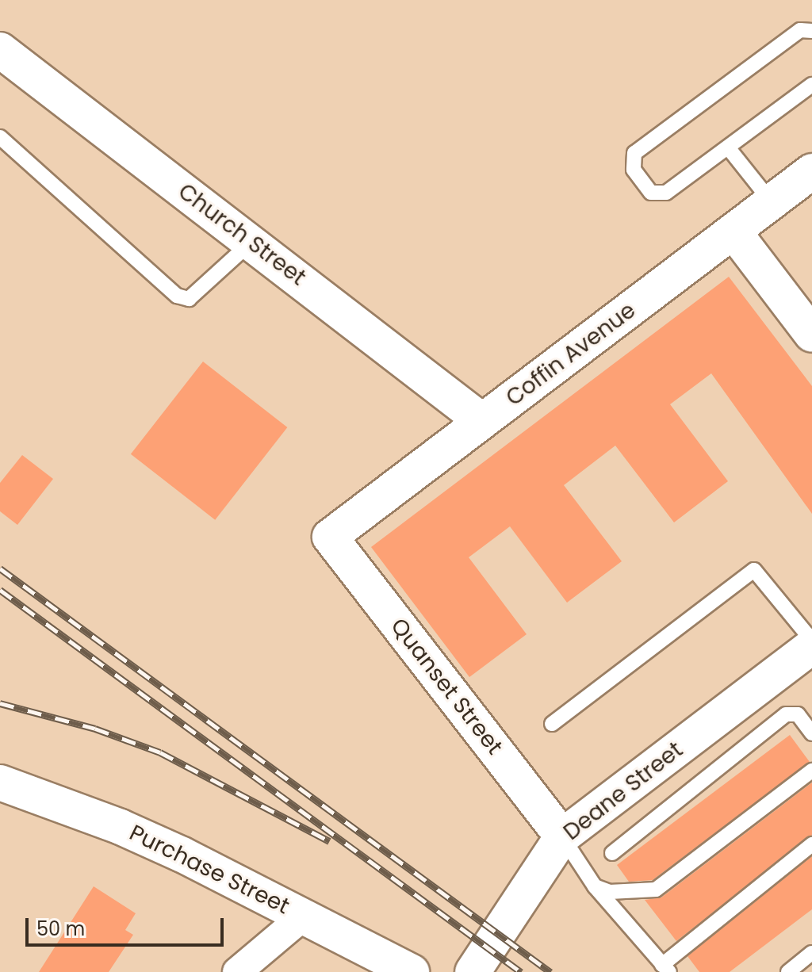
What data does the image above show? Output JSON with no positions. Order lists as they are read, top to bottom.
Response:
{
  "streets": {
    "main road": [
      "Church Street",
      "Coffin Avenue",
      "Quanset Street",
      "Deane Street",
      "Purchase Street"
    ]
  },
  "crossings": [
    ["Church Street", "Coffin Avenue"],
    ["Coffin Avenue", "Quanset Street"],
    ["Quanset Street", "Deane Street"]
  ],
  "scale_bar": "50 m"
}
